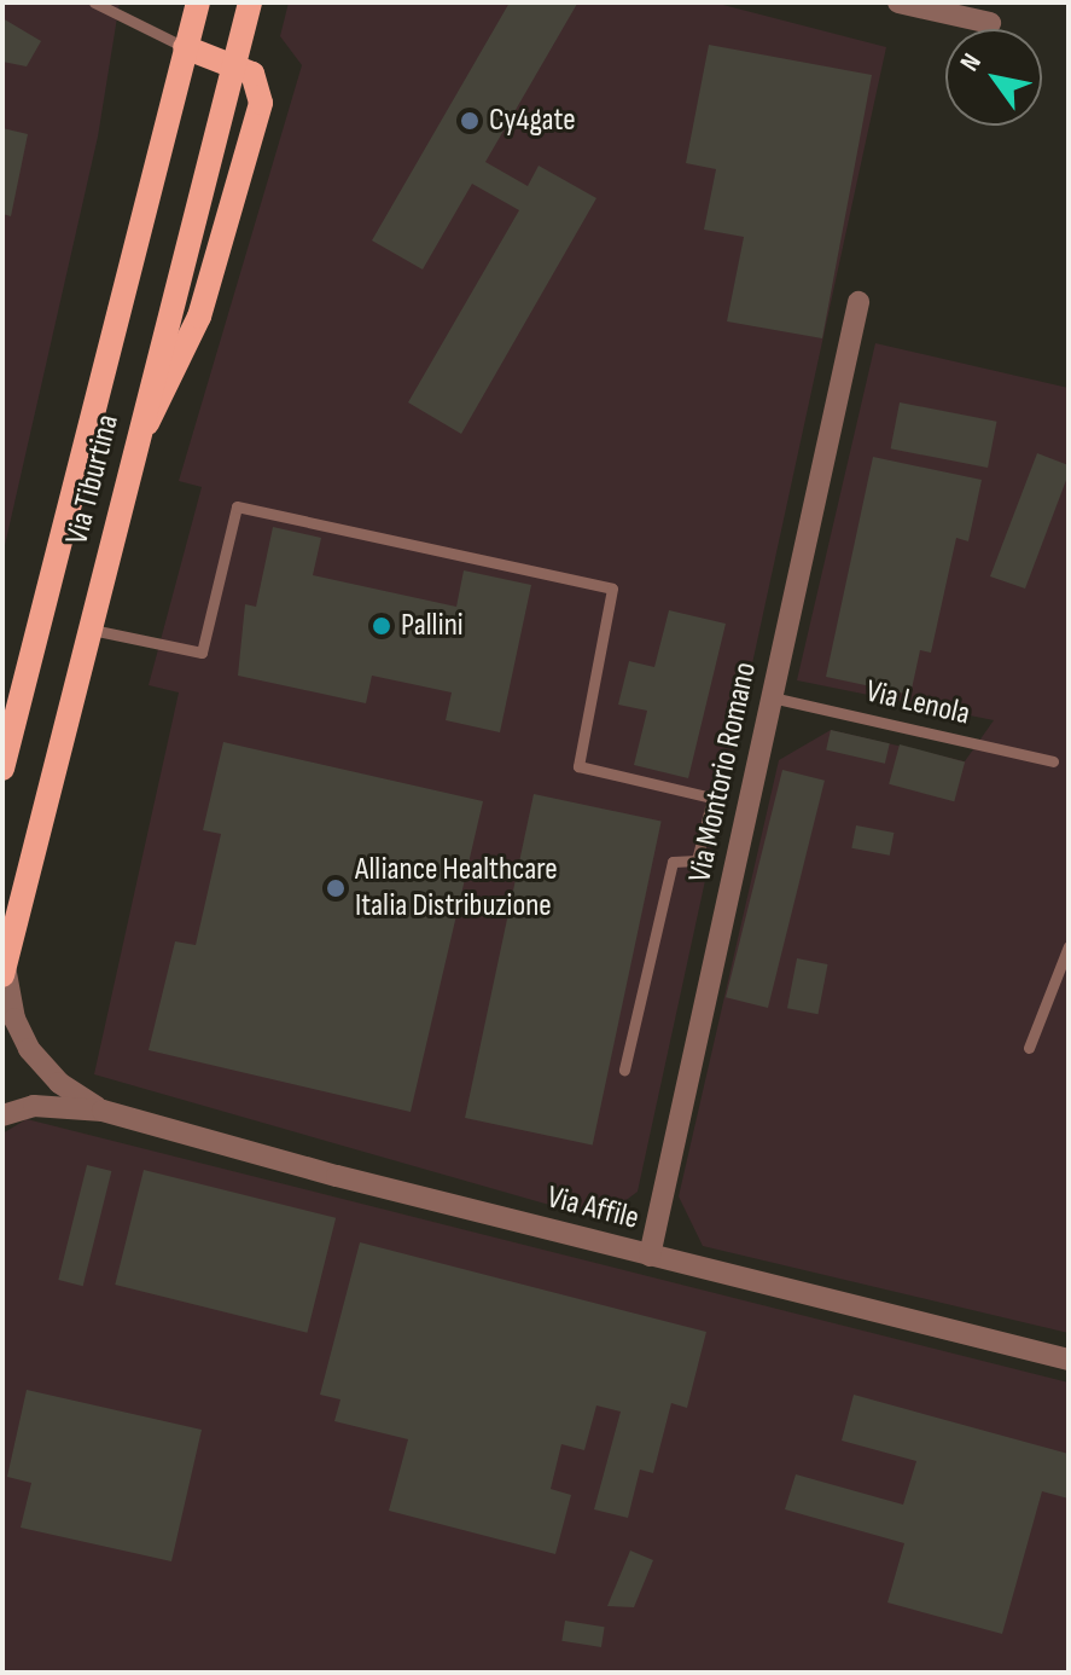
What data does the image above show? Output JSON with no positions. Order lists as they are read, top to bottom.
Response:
{
  "streets": {
    "main road": ["Via Tiburtina"],
    "street": ["Via Montorio Romano", "Via Affile"],
    "lane": ["Via Lenola"]
  },
  "crossings": [
    ["Via Tiburtina", "Via Affile"],
    ["Via Lenola", "Via Montorio Romano"],
    ["Via Montorio Romano", "Via Affile"]
  ],
  "places": ["Cy4gate", "Pallini", "Alliance Healthcare Italia Distribuzione"],
  "north": "top left"
}
